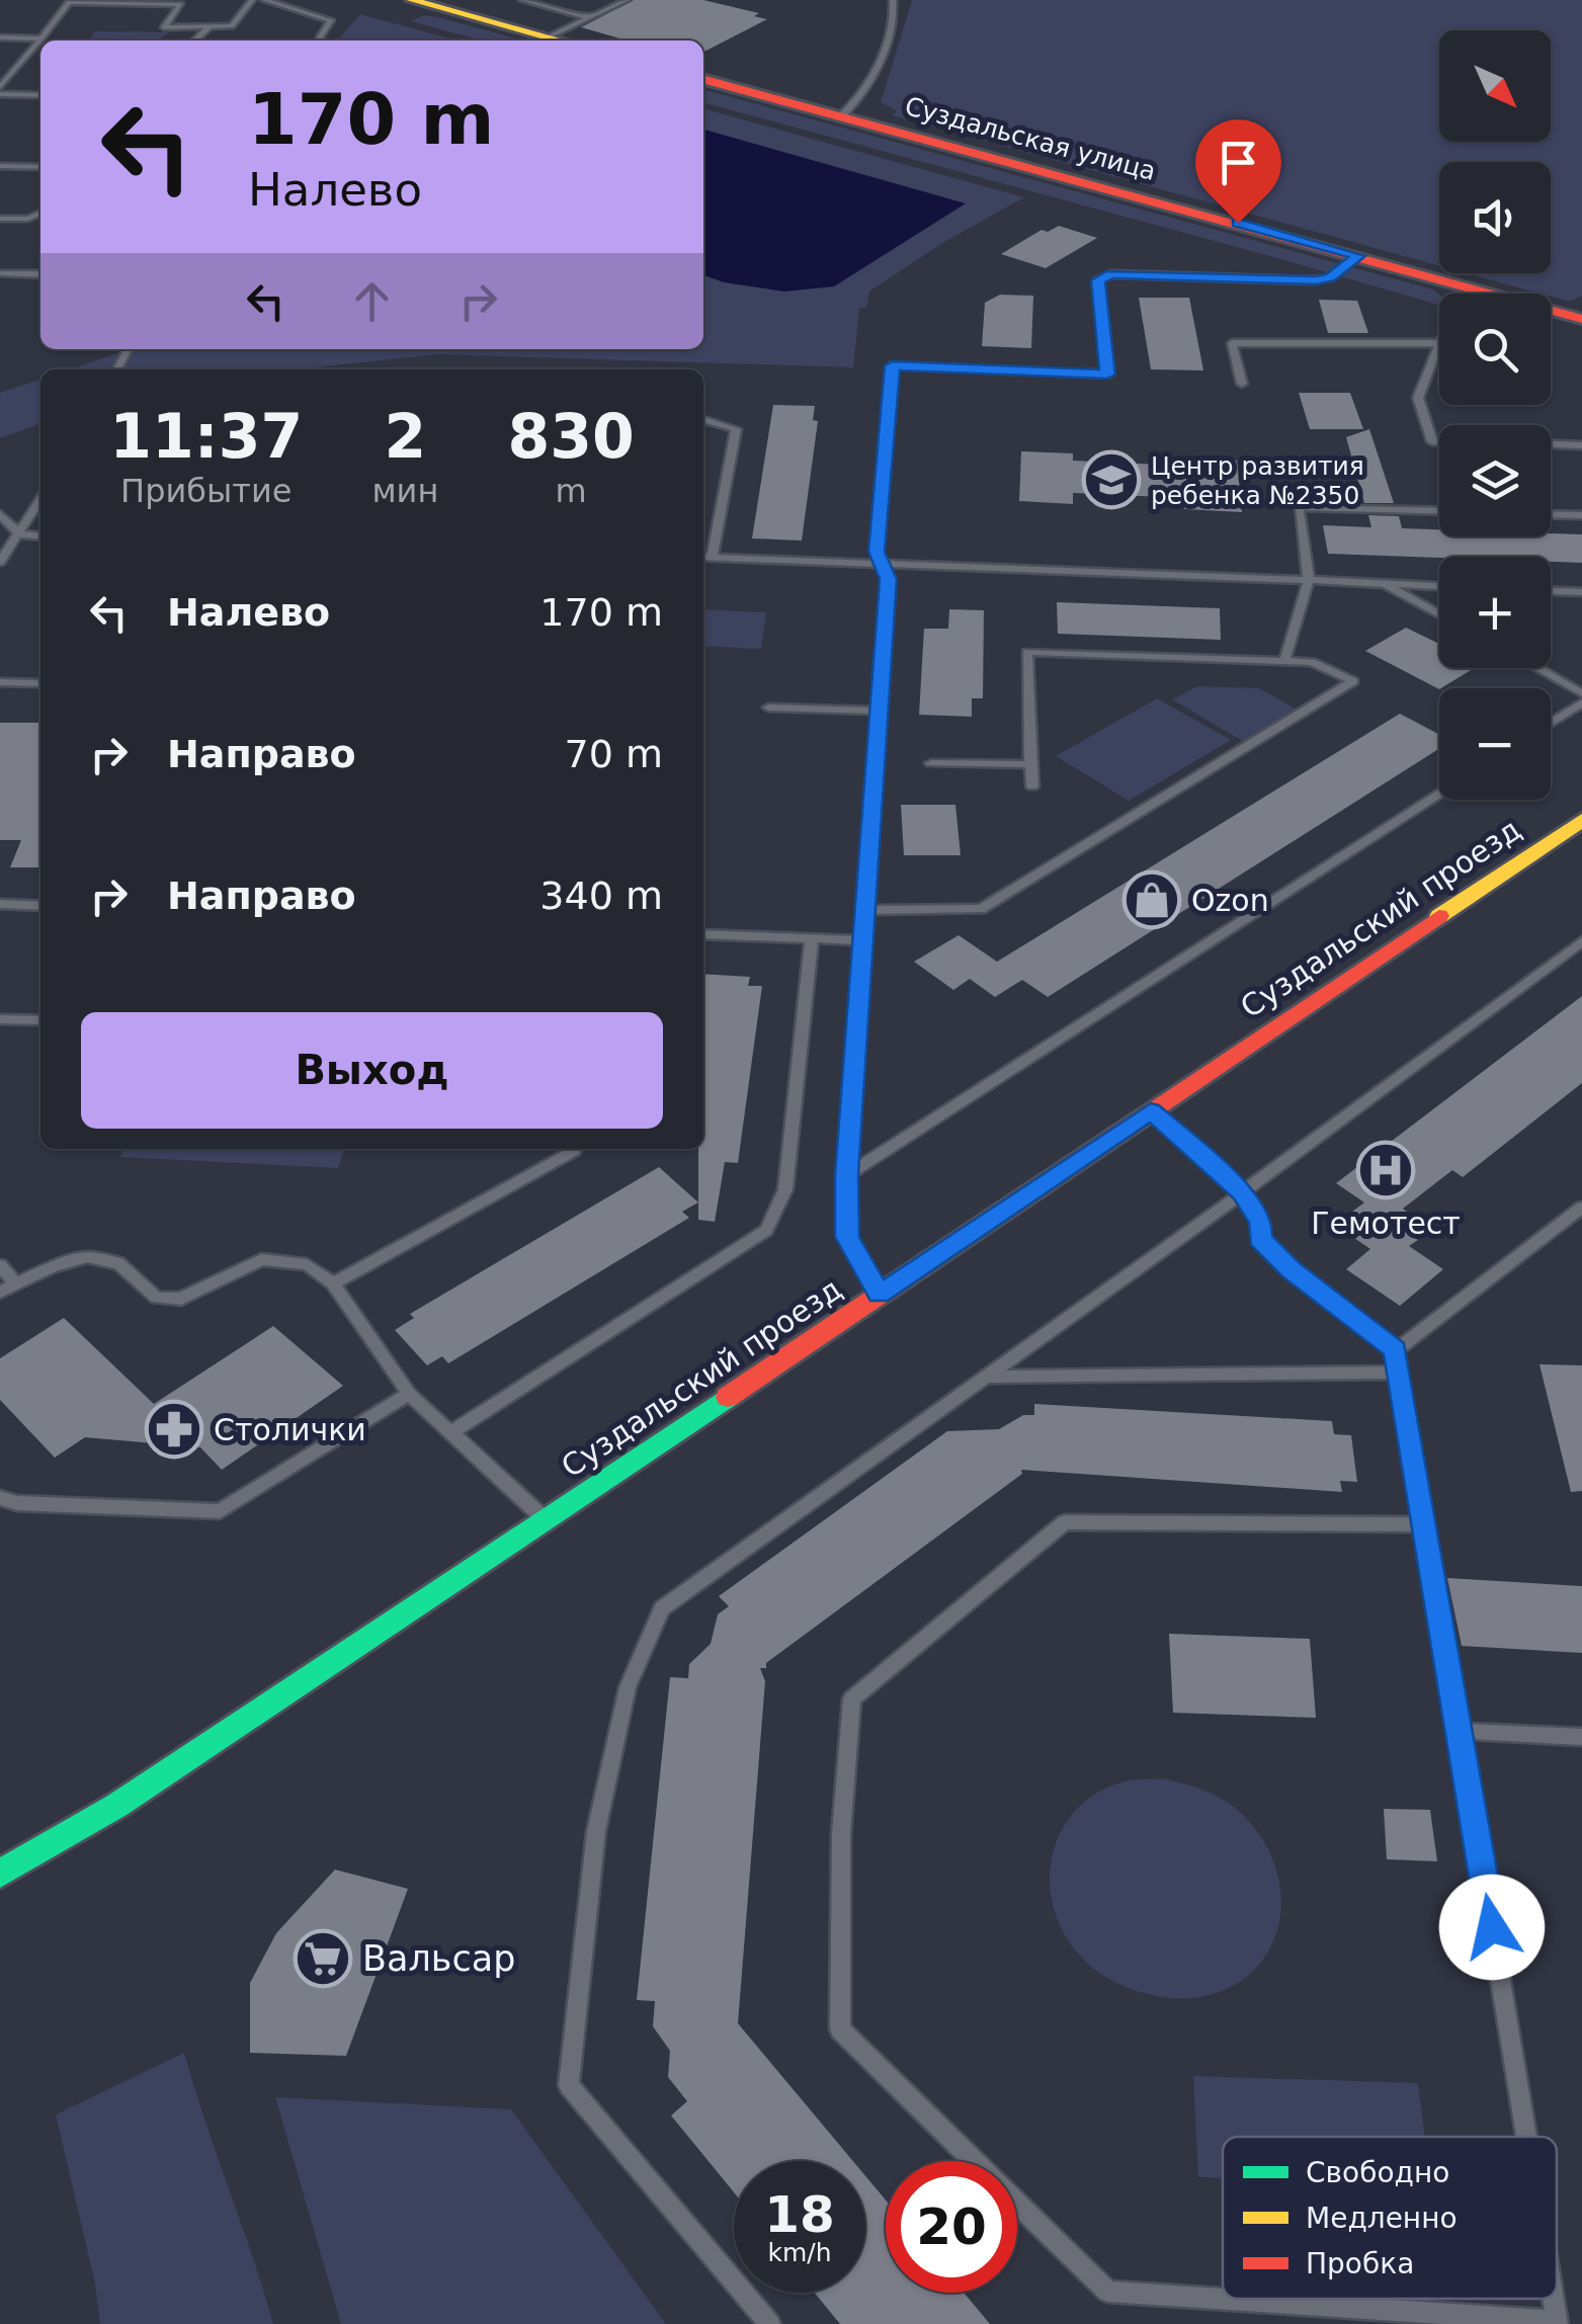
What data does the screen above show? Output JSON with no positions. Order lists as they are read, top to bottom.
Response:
{
  "streets": {
    "street": ["Суздальская улица", "Суздальский проезд"]
  },
  "places": {
    "school or university": ["Центр развития ребенка №2350"],
    "shop": ["Ozon"],
    "hospital": ["Гемотест"],
    "pharmacy": ["Столички"],
    "supermarket": ["Вальсар"]
  },
  "legend": ["Свободно", "Медленно", "Пробка"],
  "north": "bottom right",
  "page": {
    "map_buttons": ["+", "−"],
    "turn": ["170 m", "Налево"],
    "eta": [
      "11:37",
      "Прибытие",
      "2",
      "мин",
      "830",
      "m"
    ],
    "list": [
      {
        "name": "Налево",
        "value": "170 m"
      },
      {
        "name": "Направо",
        "value": "70 m"
      },
      {
        "name": "Направо",
        "value": "340 m"
      }
    ],
    "buttons": "Выход",
    "speed": "18 km/h",
    "limit": "20"
  }
}
